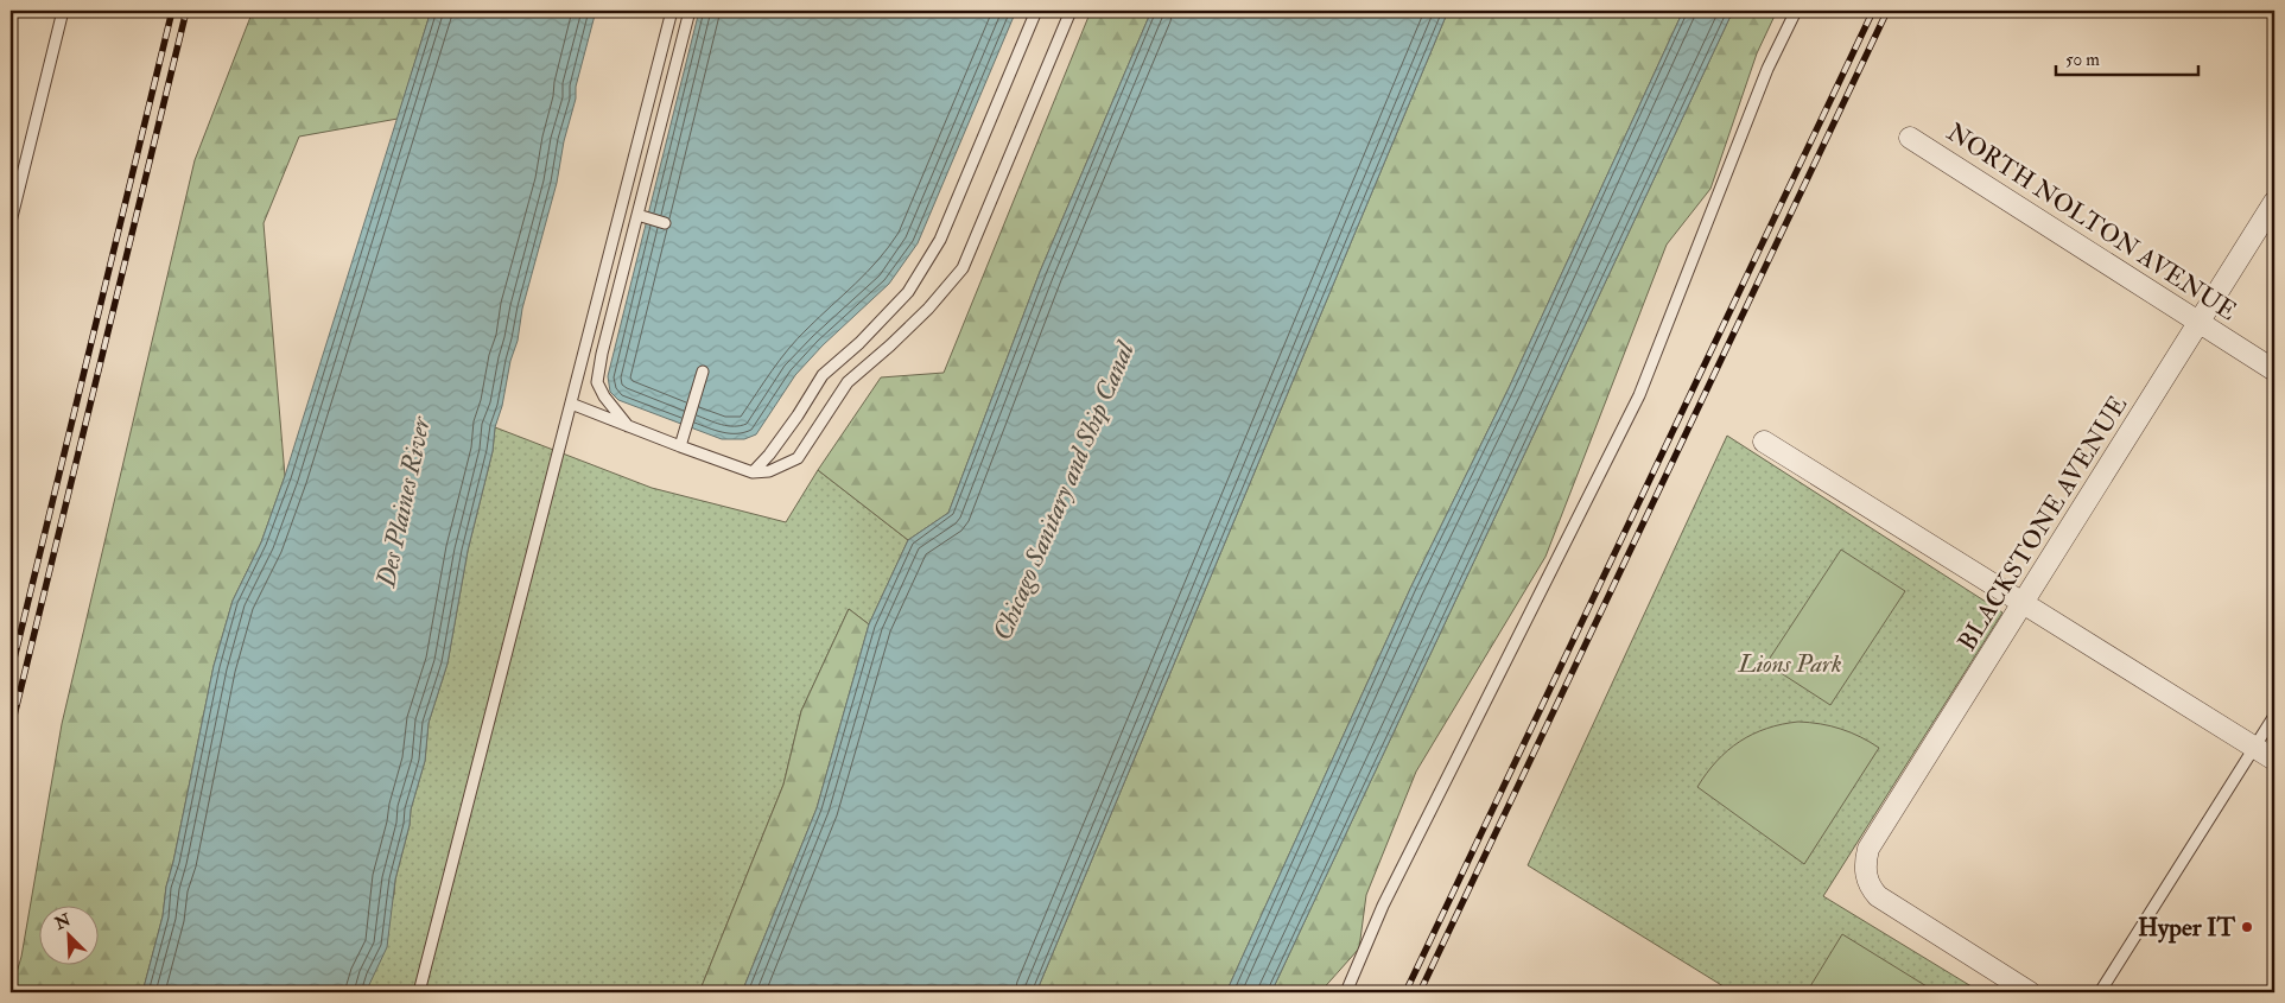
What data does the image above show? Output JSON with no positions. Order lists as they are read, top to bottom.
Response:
{
  "streets": {
    "street": ["NORTH NOLTON AVENUE", "BLACKSTONE AVENUE"]
  },
  "crossings": [
    ["NORTH NOLTON AVENUE", "BLACKSTONE AVENUE"]
  ],
  "water": ["Chicago Sanitary and Ship Canal", "Des Plaines River"],
  "parks": ["Lions Park"],
  "places": ["Hyper IT"],
  "scale_bar": "50 m",
  "north": "top left"
}
